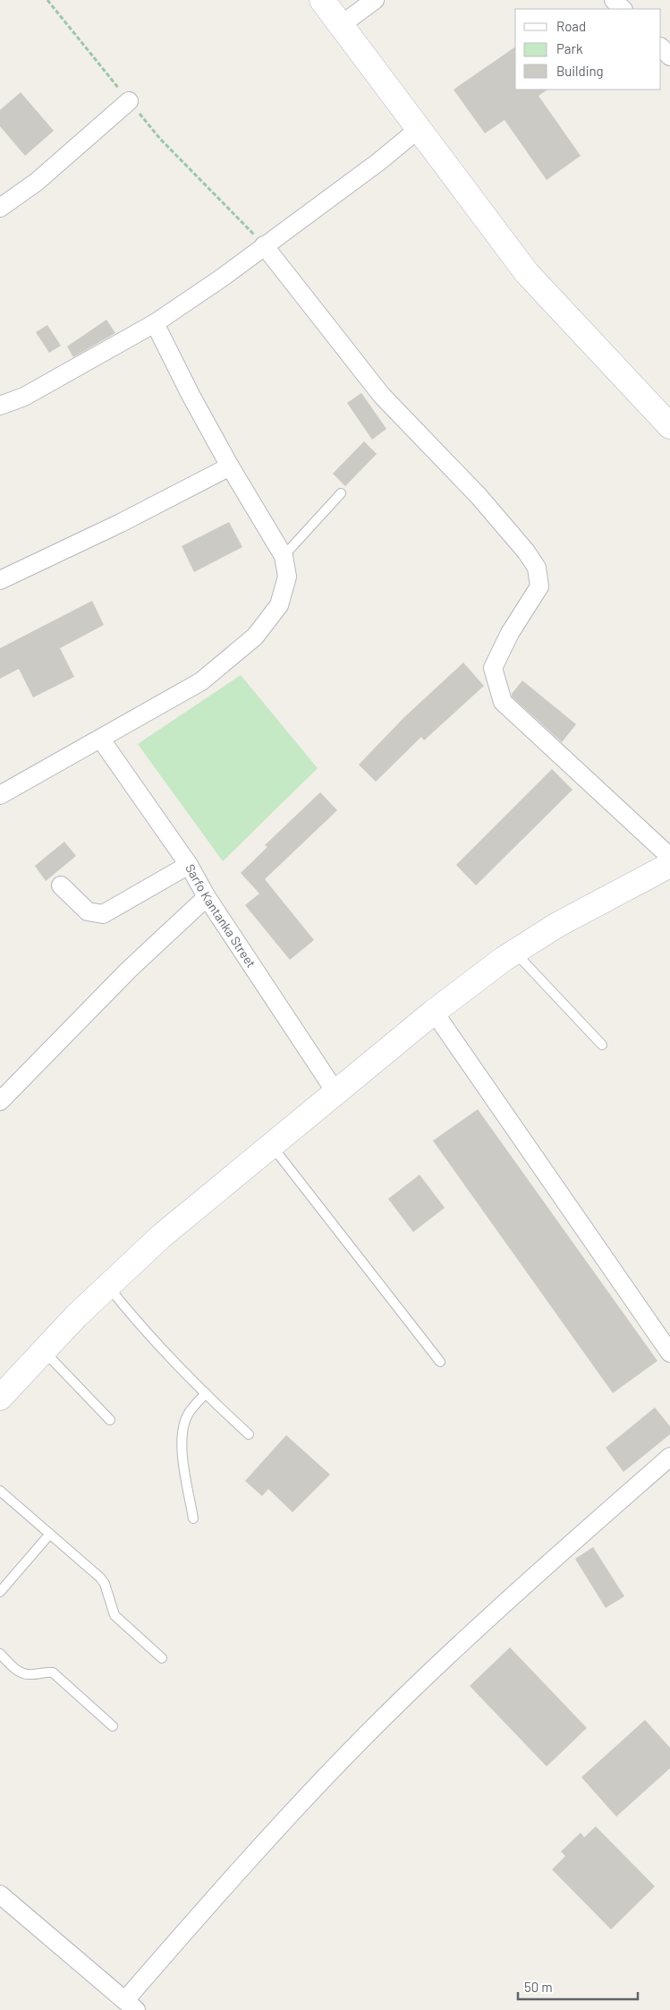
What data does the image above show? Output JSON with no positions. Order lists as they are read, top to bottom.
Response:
{
  "streets": {
    "street": ["Sarfo Kantanka Street"]
  },
  "legend": ["Road", "Park", "Building"],
  "scale_bar": "50 m"
}
